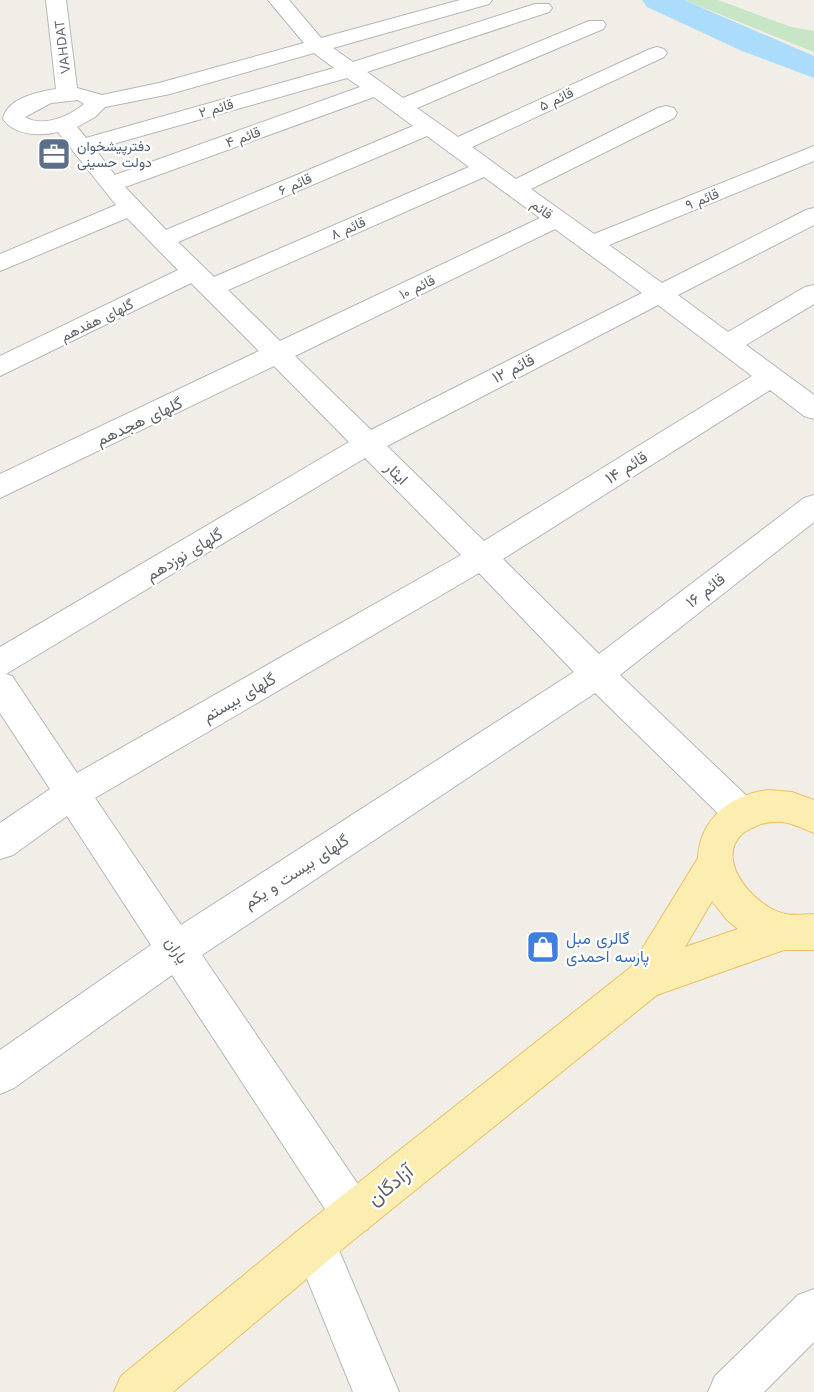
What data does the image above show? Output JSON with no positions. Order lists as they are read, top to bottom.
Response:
{
  "streets": {
    "main road": ["آزادگان"],
    "street": [
      "VAHDAT",
      "قائم ۵",
      "قائم ۲",
      "قائم ۴",
      "قائم ۶",
      "قائم ۹",
      "قائم",
      "قائم ۸",
      "قائم ۱۰",
      "گلهای هفدهم",
      "قائم ۱۲",
      "گلهای هجدهم",
      "قائم ۱۴",
      "ایثار",
      "گلهای نوزدهم",
      "قائم ۱۶",
      "گلهای بیستم",
      "گلهای بیست و یکم",
      "یاران"
    ]
  },
  "crossings": [
    ["قائم ۵", "قائم"],
    ["قائم ۲", "قائم"],
    ["قائم ۲", "ایثار"],
    ["قائم ۴", "قائم"],
    ["قائم ۴", "ایثار"],
    ["قائم ۶", "قائم"],
    ["قائم ۶", "ایثار"],
    ["قائم ۹", "قائم"],
    ["قائم", "قائم ۸"],
    ["قائم", "قائم ۱۰"],
    ["قائم", "قائم ۱۲"],
    ["قائم", "قائم ۱۴"],
    ["قائم ۸", "گلهای هفدهم"],
    ["قائم ۸", "ایثار"],
    ["قائم ۱۰", "گلهای هجدهم"],
    ["قائم ۱۰", "ایثار"],
    ["گلهای هفدهم", "ایثار"],
    ["قائم ۱۲", "ایثار"],
    ["قائم ۱۲", "گلهای نوزدهم"],
    ["گلهای هجدهم", "ایثار"],
    ["قائم ۱۴", "ایثار"],
    ["قائم ۱۴", "گلهای بیستم"],
    ["ایثار", "گلهای نوزدهم"],
    ["ایثار", "قائم ۱۶"],
    ["ایثار", "گلهای بیستم"],
    ["ایثار", "گلهای بیست و یکم"],
    ["قائم ۱۶", "گلهای بیست و یکم"],
    ["گلهای بیستم", "یاران"],
    ["گلهای بیست و یکم", "یاران"],
    ["یاران", "آزادگان"]
  ],
  "places": {
    "office": ["دفترپیشخوان دولت حسینی"],
    "shop": ["گالری مبل پارسه احمدی"]
  }
}
